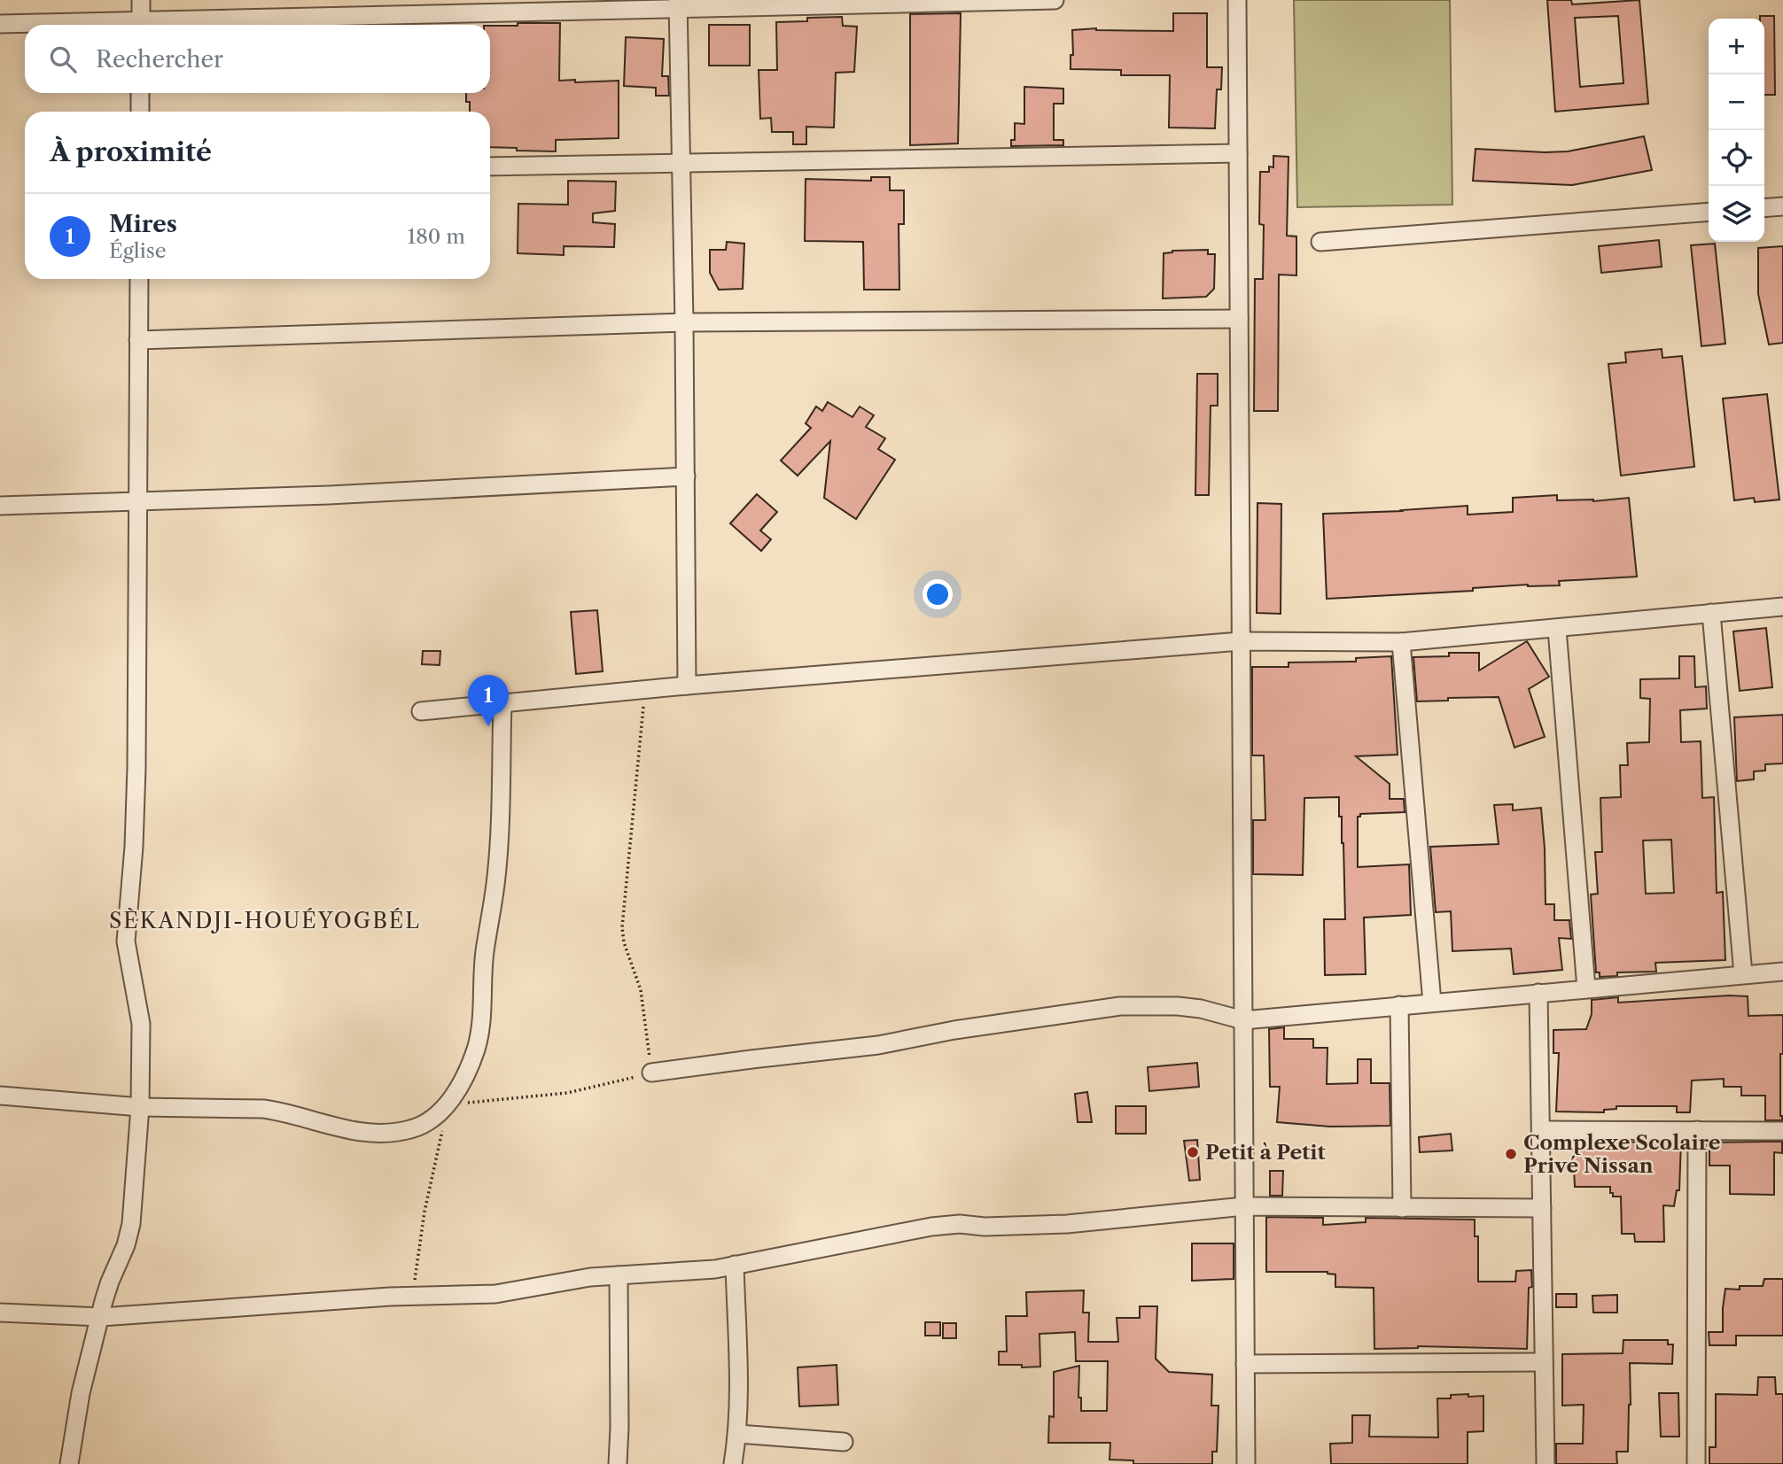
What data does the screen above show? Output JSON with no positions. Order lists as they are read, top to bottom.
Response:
{
  "districts": ["SÈKANDJI-HOUÉYOGBÉL"],
  "places": ["Petit à Petit", "Complexe Scolaire Privé Nissan"],
  "page": {
    "map_buttons": ["+", "−"],
    "search": "Rechercher",
    "heading": "À proximité",
    "list": [
      {
        "mark": "1",
        "name": "Mires",
        "note": "Église",
        "value": "180 m"
      }
    ],
    "pins": "1"
  }
}
